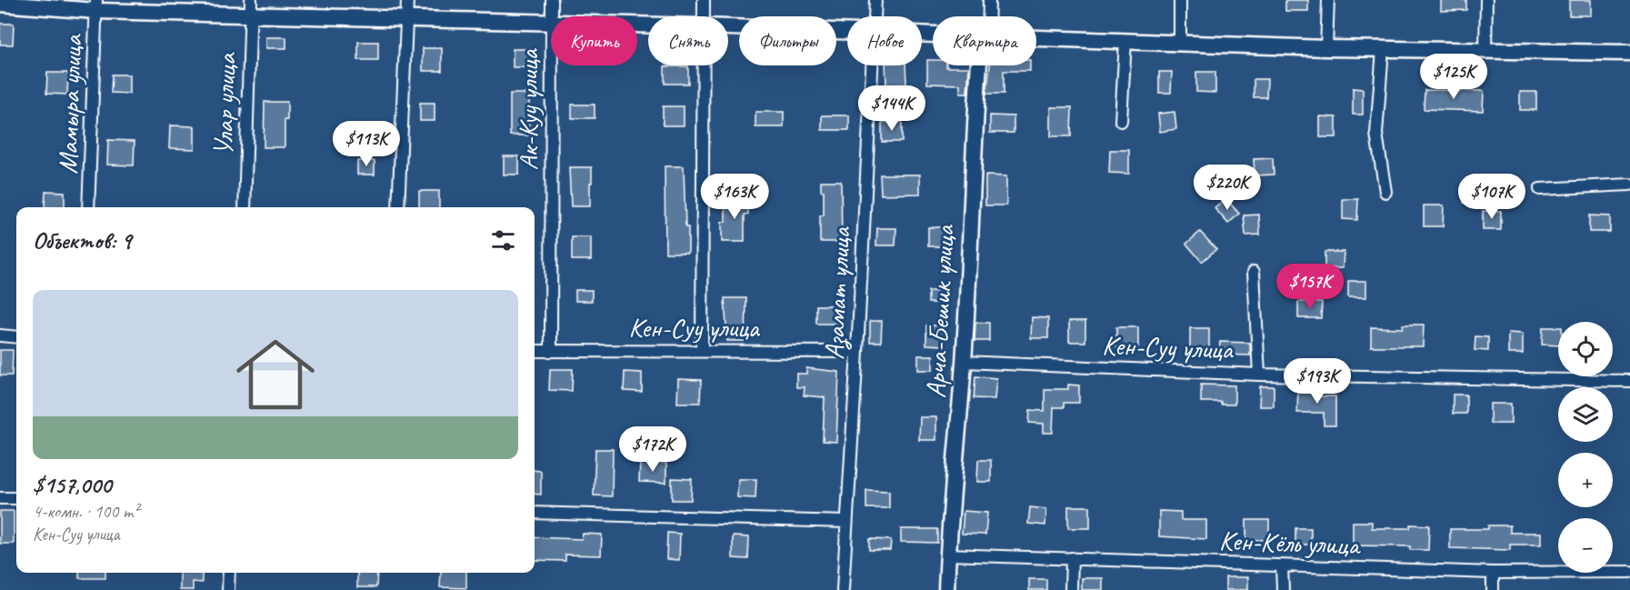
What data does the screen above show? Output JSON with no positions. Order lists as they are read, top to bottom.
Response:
{
  "streets": {
    "street": [
      "Мамыра улица",
      "Улар улица",
      "Ак-Куу улица",
      "Азамат улица",
      "Арча-Бешик улица",
      "Кен-Суу улица",
      "Кен-Кёль улица"
    ]
  },
  "crossings": [
    ["Ак-Куу улица", "Кен-Суу улица"],
    ["Азамат улица", "Кен-Суу улица"],
    ["Арча-Бешик улица", "Кен-Суу улица"],
    ["Арча-Бешик улица", "Кен-Кёль улица"]
  ],
  "page": {
    "chip": [
      "Купить",
      "Снять",
      "Фильтры",
      "Новое",
      "Квартира"
    ],
    "price": [
      "$125K",
      "$144K",
      "$113K",
      "$220K",
      "$163K",
      "$107K",
      "$157K",
      "$193K",
      "$172K"
    ],
    "heading": "Объектов: 9",
    "list": [
      {
        "name": "$157,000",
        "note": "4-комн. · 100 m² · Кен-Суу улица"
      }
    ],
    "map_buttons": ["+", "−"]
  }
}
